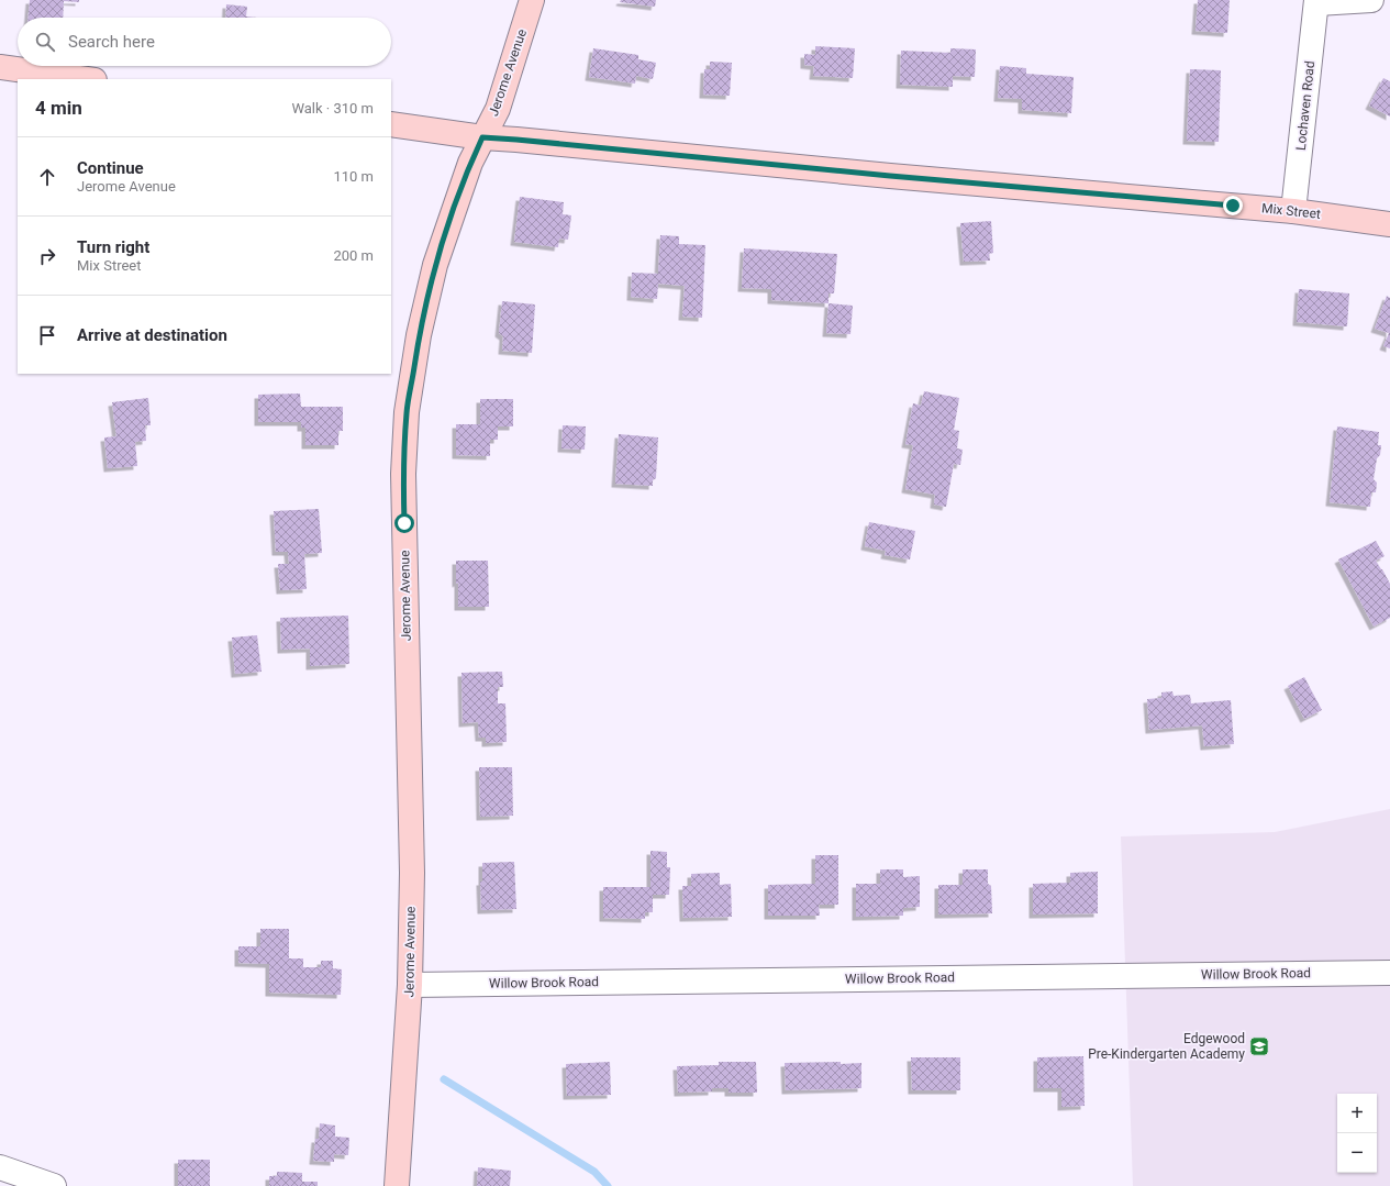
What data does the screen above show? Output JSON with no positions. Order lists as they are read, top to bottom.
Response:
{
  "streets": {
    "main road": ["Jerome Avenue", "Mix Street"],
    "street": ["Lochaven Road", "Willow Brook Road"]
  },
  "crossings": [
    ["Jerome Avenue", "Mix Street"],
    ["Jerome Avenue", "Willow Brook Road"],
    ["Lochaven Road", "Mix Street"]
  ],
  "places": {
    "school or university": ["Edgewood Pre-Kindergarten Academy"]
  },
  "page": {
    "search": "Search here",
    "heading": ["4 min", "Walk · 310 m"],
    "list": [
      ["Continue", "Jerome Avenue", "110 m"],
      ["Turn right", "Mix Street", "200 m"],
      "Arrive at destination"
    ],
    "map_buttons": ["+", "−"]
  }
}
